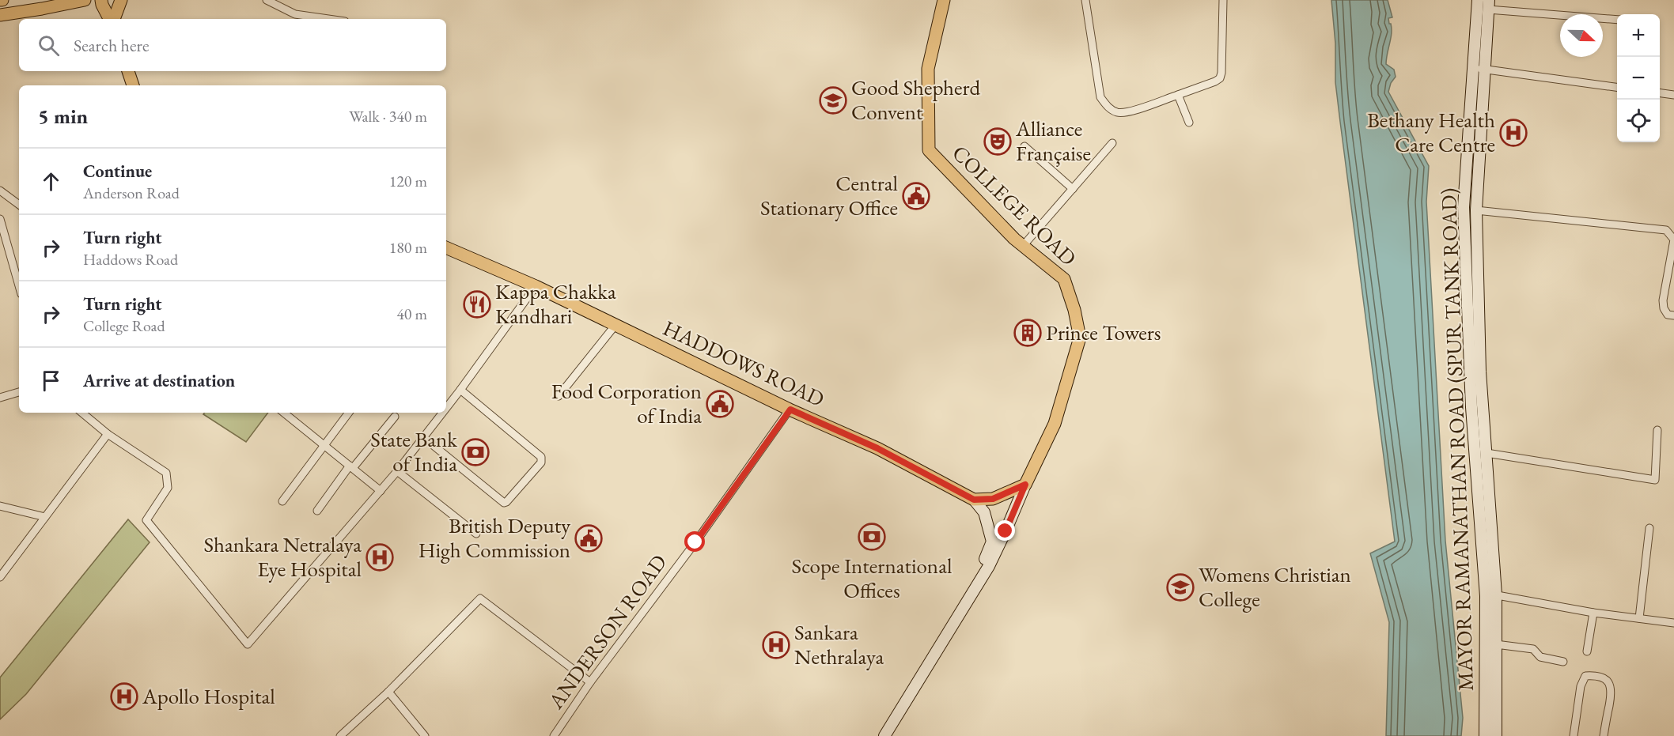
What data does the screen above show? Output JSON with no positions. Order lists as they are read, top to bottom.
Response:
{
  "streets": {
    "main road": ["COLLEGE ROAD", "HADDOWS ROAD", "MAYOR RAMANATHAN ROAD (SPUR TANK ROAD)"],
    "street": ["ANDERSON ROAD"]
  },
  "crossings": [
    ["HADDOWS ROAD", "ANDERSON ROAD"]
  ],
  "places": {
    "school or university": ["Good Shepherd Convent", "Womens Christian College"],
    "hospital": [
      "Bethany Health Care Centre",
      "Shankara Netralaya Eye Hospital",
      "Sankara Nethralaya",
      "Apollo Hospital"
    ],
    "theatre": ["Alliance Française"],
    "public building": ["Central Stationary Office", "Food Corporation of India", "British Deputy High Commission"],
    "restaurant": ["Kappa Chakka Kandhari"],
    "building": ["Prince Towers"],
    "bank": ["State Bank of India", "Scope International Offices"]
  },
  "north": "right",
  "page": {
    "map_buttons": ["+", "−"],
    "search": "Search here",
    "heading": ["5 min", "Walk · 340 m"],
    "list": [
      ["Continue", "Anderson Road", "120 m"],
      ["Turn right", "Haddows Road", "180 m"],
      ["Turn right", "College Road", "40 m"],
      "Arrive at destination"
    ]
  }
}
